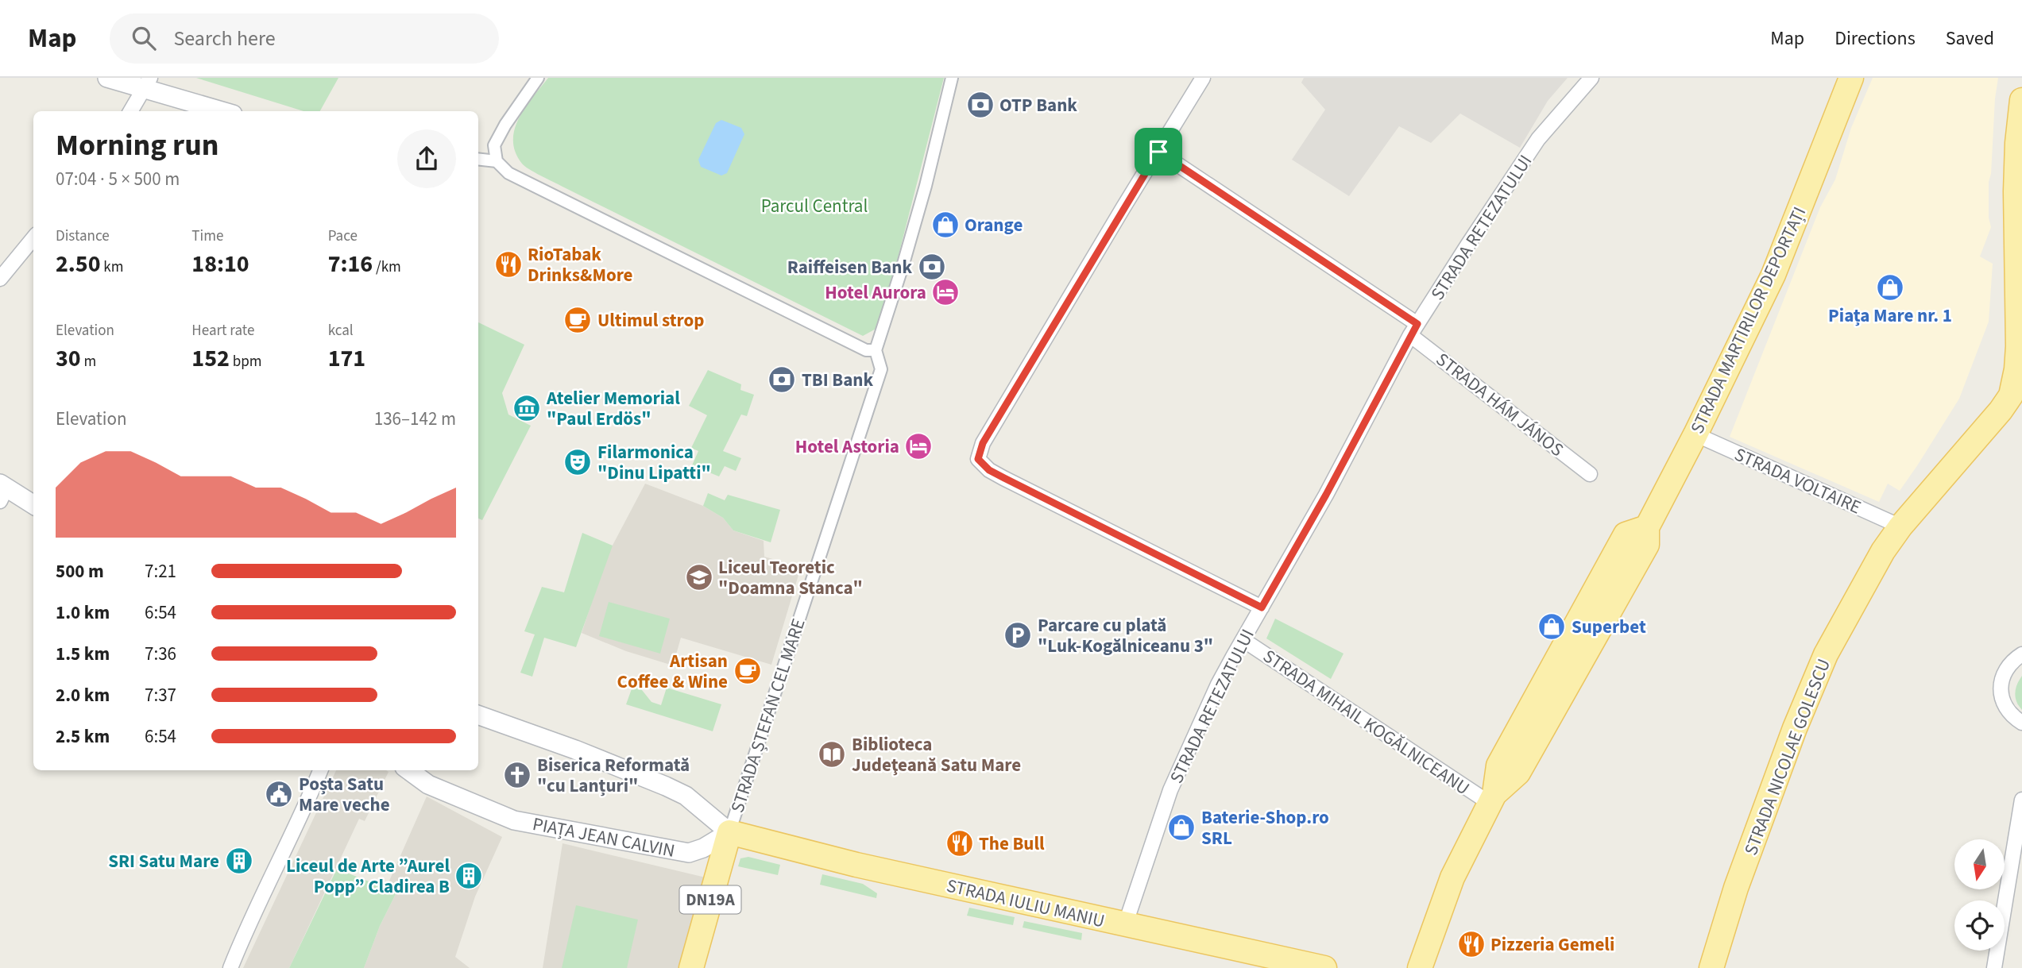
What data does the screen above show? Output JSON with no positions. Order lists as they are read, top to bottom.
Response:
{
  "streets": {
    "main road": [
      "STRADA MARTIRILOR DEPORTAȚI",
      "STRADA ȘTEFAN CEL MARE",
      "STRADA NICOLAE GOLESCU",
      "DN19A",
      "STRADA IULIU MANIU"
    ],
    "street": [
      "STRADA RETEZATULUI",
      "STRADA HÁM JÁNOS",
      "STRADA VOLTAIRE",
      "STRADA MIHAIL KOGĂLNICEANU",
      "PIAȚA JEAN CALVIN"
    ]
  },
  "crossings": [
    ["STRADA RETEZATULUI", "STRADA HÁM JÁNOS"],
    ["STRADA RETEZATULUI", "STRADA MIHAIL KOGĂLNICEANU"],
    ["STRADA RETEZATULUI", "STRADA IULIU MANIU"],
    ["STRADA MARTIRILOR DEPORTAȚI", "STRADA VOLTAIRE"],
    ["STRADA MARTIRILOR DEPORTAȚI", "STRADA MIHAIL KOGĂLNICEANU"],
    ["STRADA VOLTAIRE", "STRADA NICOLAE GOLESCU"],
    ["STRADA ȘTEFAN CEL MARE", "PIAȚA JEAN CALVIN"],
    ["STRADA ȘTEFAN CEL MARE", "STRADA IULIU MANIU"],
    ["PIAȚA JEAN CALVIN", "STRADA IULIU MANIU"]
  ],
  "parks": ["Parcul Central"],
  "places": {
    "bank": ["OTP Bank", "Raiffeisen Bank", "TBI Bank"],
    "shop": [
      "Orange",
      "Piața Mare nr. 1",
      "Superbet",
      "Baterie-Shop.ro SRL"
    ],
    "restaurant": ["RioTabak Drinks&More", "The Bull", "Pizzeria Gemeli"],
    "hotel": ["Hotel Aurora", "Hotel Astoria"],
    "cafe": ["Ultimul strop", "Artisan Coffee & Wine"],
    "museum": ["Atelier Memorial \"Paul Erdös\""],
    "theatre": ["Filarmonica \"Dinu Lipatti\""],
    "school or university": ["Liceul Teoretic \"Doamna Stanca\""],
    "parking": ["Parcare cu plată \"Luk-Kogălniceanu 3\""],
    "library": ["Biblioteca Judeţeană Satu Mare"],
    "church": ["Biserica Reformată \"cu Lanțuri\""],
    "public building": ["Poșta Satu Mare veche"],
    "building": ["SRI Satu Mare", "Liceul de Arte ”Aurel Popp” Cladirea B"]
  },
  "north": "bottom",
  "page": {
    "header": "Map",
    "search": "Search here",
    "nav": ["Map", "Directions", "Saved"],
    "heading": ["Morning run", "07:04 · 5 × 500 m"],
    "stats": [
      ["Distance", "2.50 km"],
      ["Time", "18:10"],
      ["Pace", "7:16 /km"],
      ["Elevation", "30 m"],
      ["Heart rate", "152 bpm"],
      ["kcal", "171"]
    ],
    "chart": ["Elevation", "136–142 m"],
    "list": [
      {
        "name": "500 m",
        "note": "7:21"
      },
      {
        "name": "1.0 km",
        "note": "6:54"
      },
      {
        "name": "1.5 km",
        "note": "7:36"
      },
      {
        "name": "2.0 km",
        "note": "7:37"
      },
      {
        "name": "2.5 km",
        "note": "6:54"
      }
    ]
  }
}
